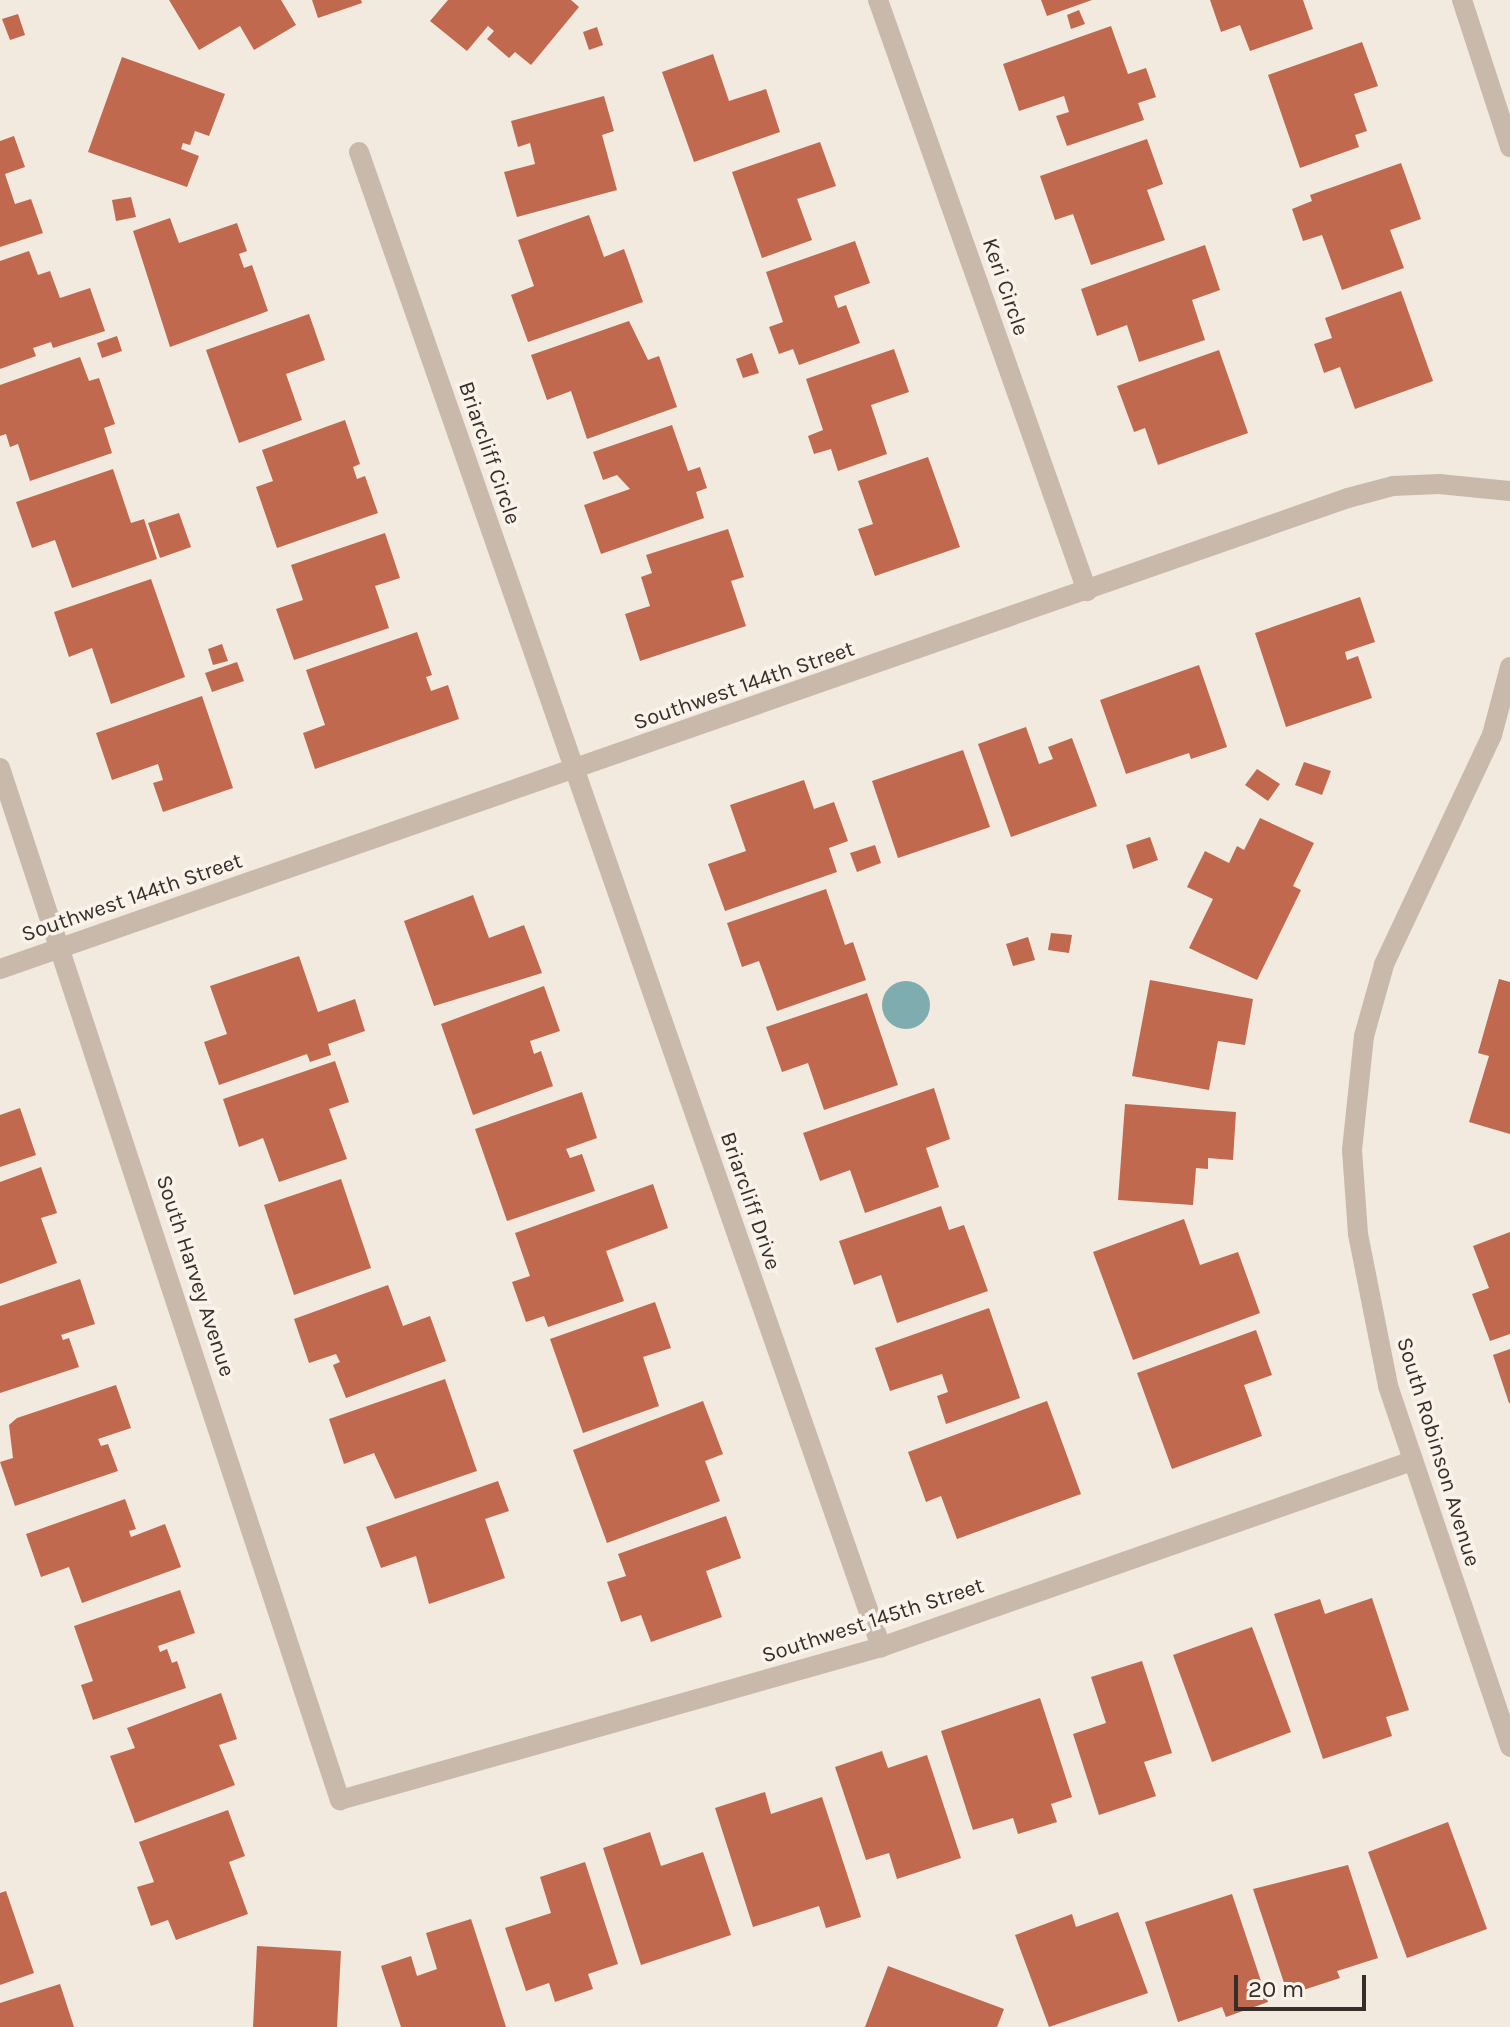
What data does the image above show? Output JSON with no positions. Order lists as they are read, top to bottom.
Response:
{
  "streets": {
    "street": [
      "Keri Circle",
      "Briarcliff Circle",
      "Southwest 144th Street",
      "Briarcliff Drive",
      "South Harvey Avenue",
      "South Robinson Avenue",
      "Southwest 145th Street"
    ]
  },
  "crossings": [
    ["Keri Circle", "Southwest 144th Street"],
    ["Briarcliff Circle", "Southwest 144th Street"],
    ["Briarcliff Circle", "Briarcliff Drive"],
    ["Southwest 144th Street", "Briarcliff Drive"],
    ["Southwest 144th Street", "South Harvey Avenue"],
    ["Briarcliff Drive", "Southwest 145th Street"],
    ["South Harvey Avenue", "Southwest 145th Street"],
    ["South Robinson Avenue", "Southwest 145th Street"]
  ],
  "scale_bar": "20 m"
}
